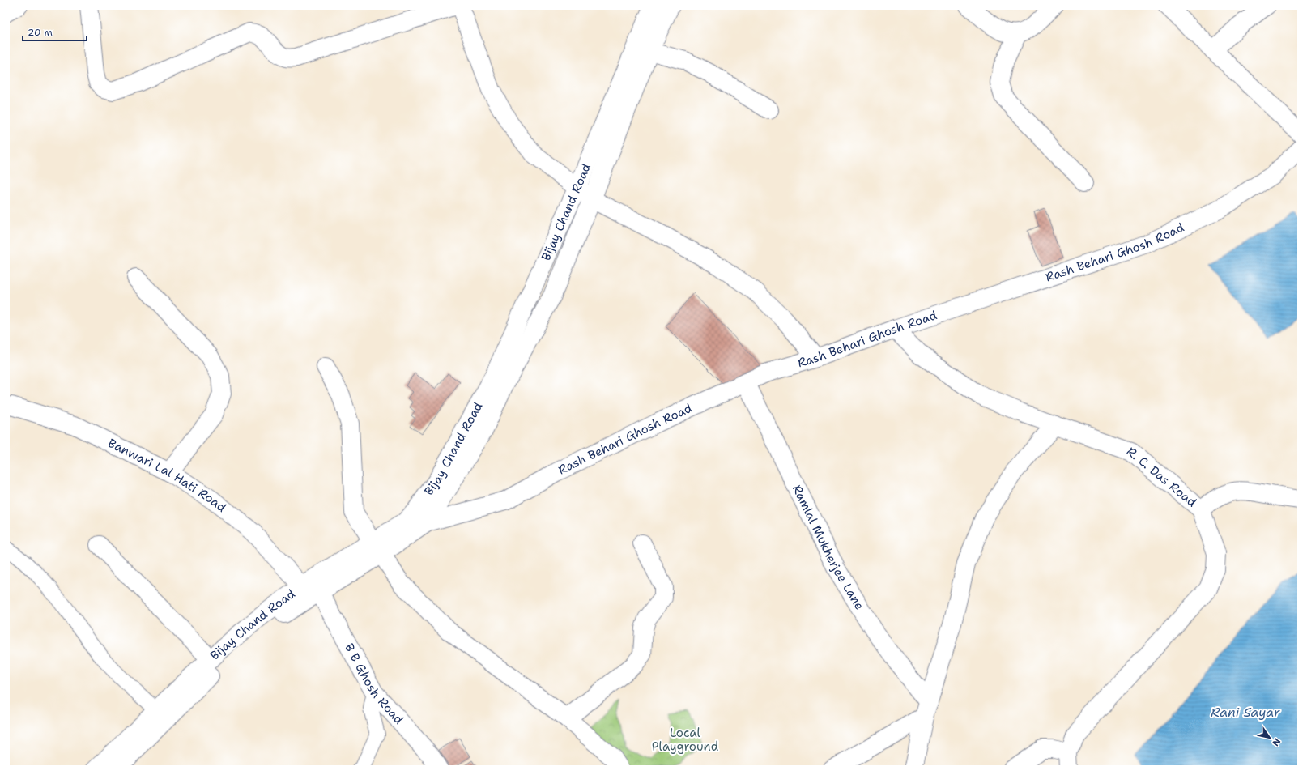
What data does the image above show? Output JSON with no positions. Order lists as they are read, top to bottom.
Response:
{
  "streets": {
    "street": [
      "Bijay Chand Road",
      "Rash Behari Ghosh Road",
      "Banwari Lal Hati Road",
      "R. C. Das Road",
      "Ramlal Mukherjee Lane",
      "B B Ghosh Road"
    ]
  },
  "crossings": [
    ["Bijay Chand Road", "Rash Behari Ghosh Road"],
    ["Bijay Chand Road", "Banwari Lal Hati Road"],
    ["Bijay Chand Road", "B B Ghosh Road"],
    ["Rash Behari Ghosh Road", "R. C. Das Road"],
    ["Rash Behari Ghosh Road", "Ramlal Mukherjee Lane"]
  ],
  "water": ["Rani Sayar"],
  "parks": ["Local Playground"],
  "scale_bar": "20 m",
  "north": "bottom right"
}
